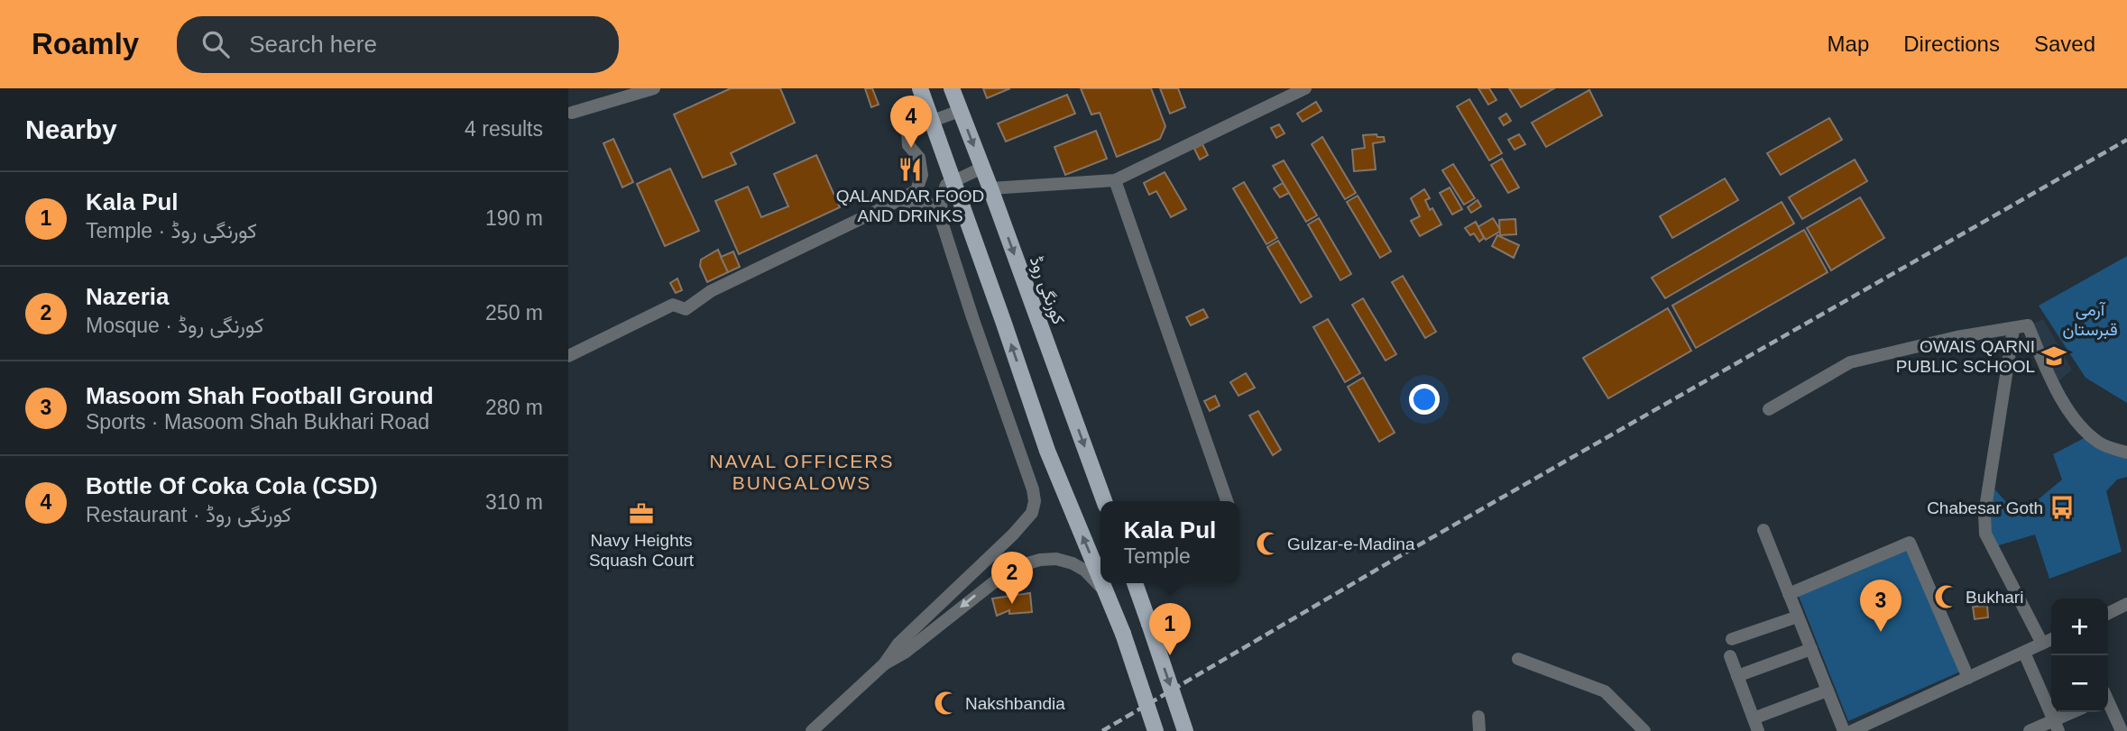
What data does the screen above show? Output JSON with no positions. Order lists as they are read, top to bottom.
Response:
{
  "streets": {
    "main road": ["کورنگی روڈ"]
  },
  "districts": ["NAVAL OFFICERS BUNGALOWS"],
  "parks": ["آرمی قبرستان"],
  "places": {
    "restaurant": ["QALANDAR FOOD AND DRINKS"],
    "school or university": ["OWAIS QARNI PUBLIC SCHOOL"],
    "bus stop": ["Chabesar Goth"],
    "office": ["Navy Heights Squash Court"],
    "mosque": ["Gulzar-e-Madina", "Bukhari", "Nakshbandia"]
  },
  "page": {
    "header": "Roamly",
    "search": "Search here",
    "nav": ["Map", "Directions", "Saved"],
    "heading": ["Nearby", "4 results"],
    "pins": [
      "4",
      "2",
      "3",
      "1"
    ],
    "list": [
      {
        "mark": "1",
        "name": "Kala Pul",
        "note": "Temple · کورنگی روڈ",
        "value": "190 m"
      },
      {
        "mark": "2",
        "name": "Nazeria",
        "note": "Mosque · کورنگی روڈ",
        "value": "250 m"
      },
      {
        "mark": "3",
        "name": "Masoom Shah Football Ground",
        "note": "Sports · Masoom Shah Bukhari Road",
        "value": "280 m"
      },
      {
        "mark": "4",
        "name": "Bottle Of Coka Cola (CSD)",
        "note": "Restaurant · کورنگی روڈ",
        "value": "310 m"
      }
    ],
    "popup": ["Kala Pul", "Temple"],
    "map_buttons": ["+", "−"]
  }
}
